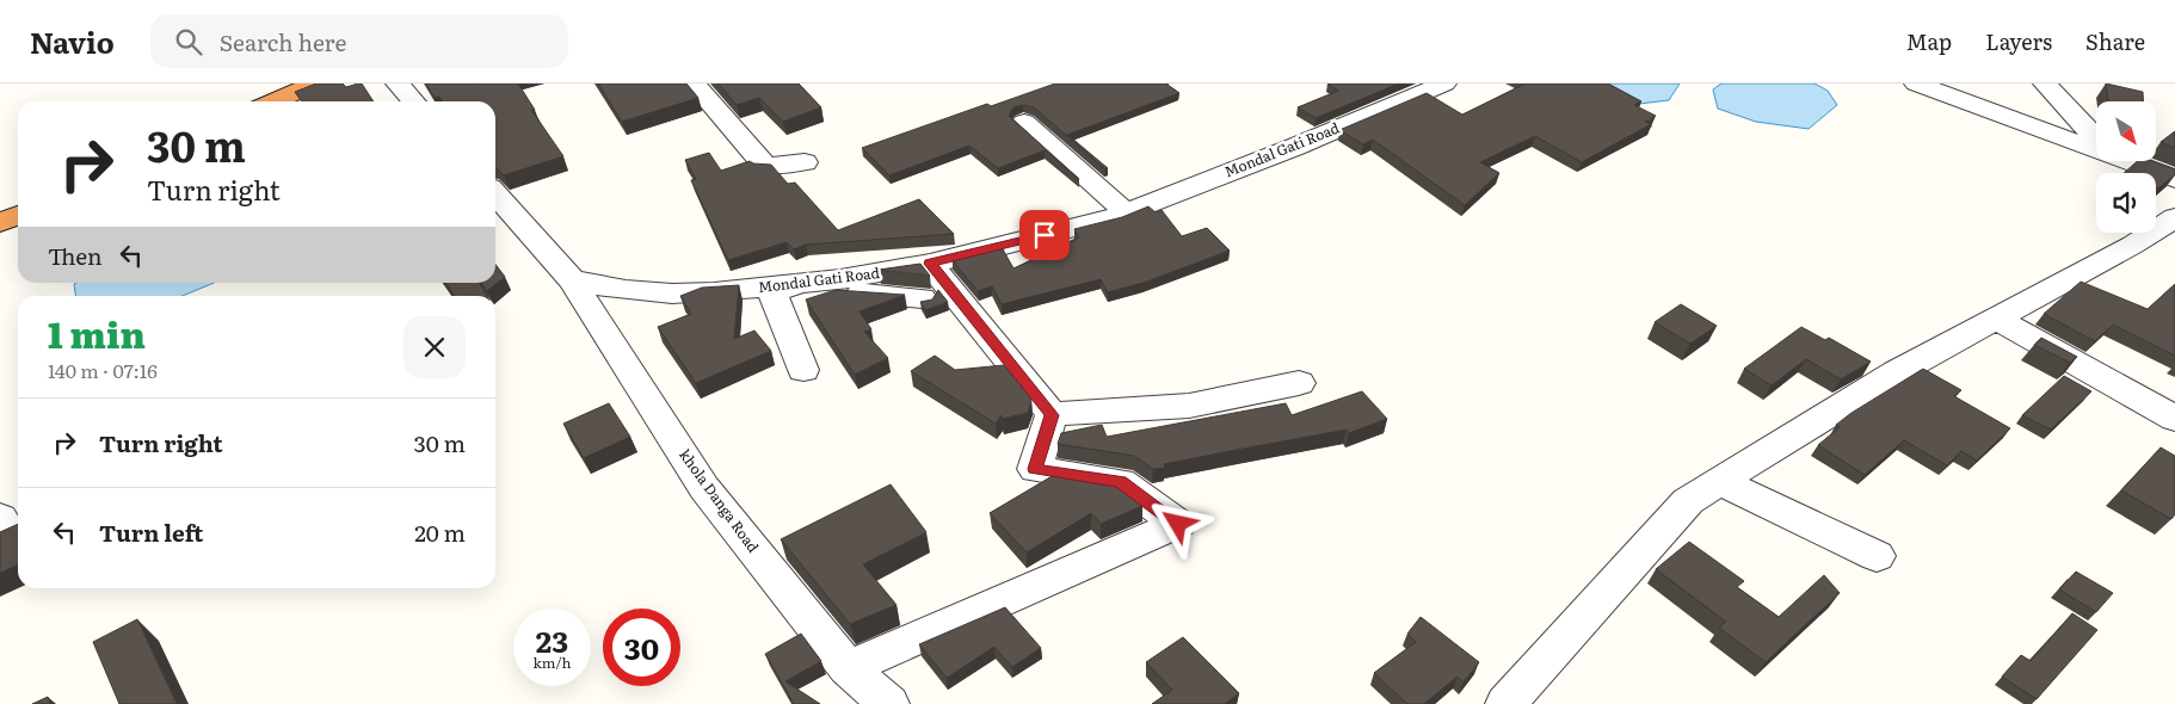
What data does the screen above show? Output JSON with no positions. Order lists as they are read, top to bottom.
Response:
{
  "streets": {
    "street": ["Mondal Gati Road", "khola Danga Road"]
  },
  "crossings": [
    ["Mondal Gati Road", "khola Danga Road"]
  ],
  "north": "bottom right",
  "page": {
    "header": "Navio",
    "search": "Search here",
    "nav": ["Map", "Layers", "Share"],
    "turn": ["30 m", "Turn right"],
    "then": "Then",
    "heading": ["1 min", "140 m · 07:16"],
    "list": [
      {
        "name": "Turn right",
        "value": "30 m"
      },
      {
        "name": "Turn left",
        "value": "20 m"
      }
    ],
    "speed": "23 km/h",
    "limit": "30"
  }
}
